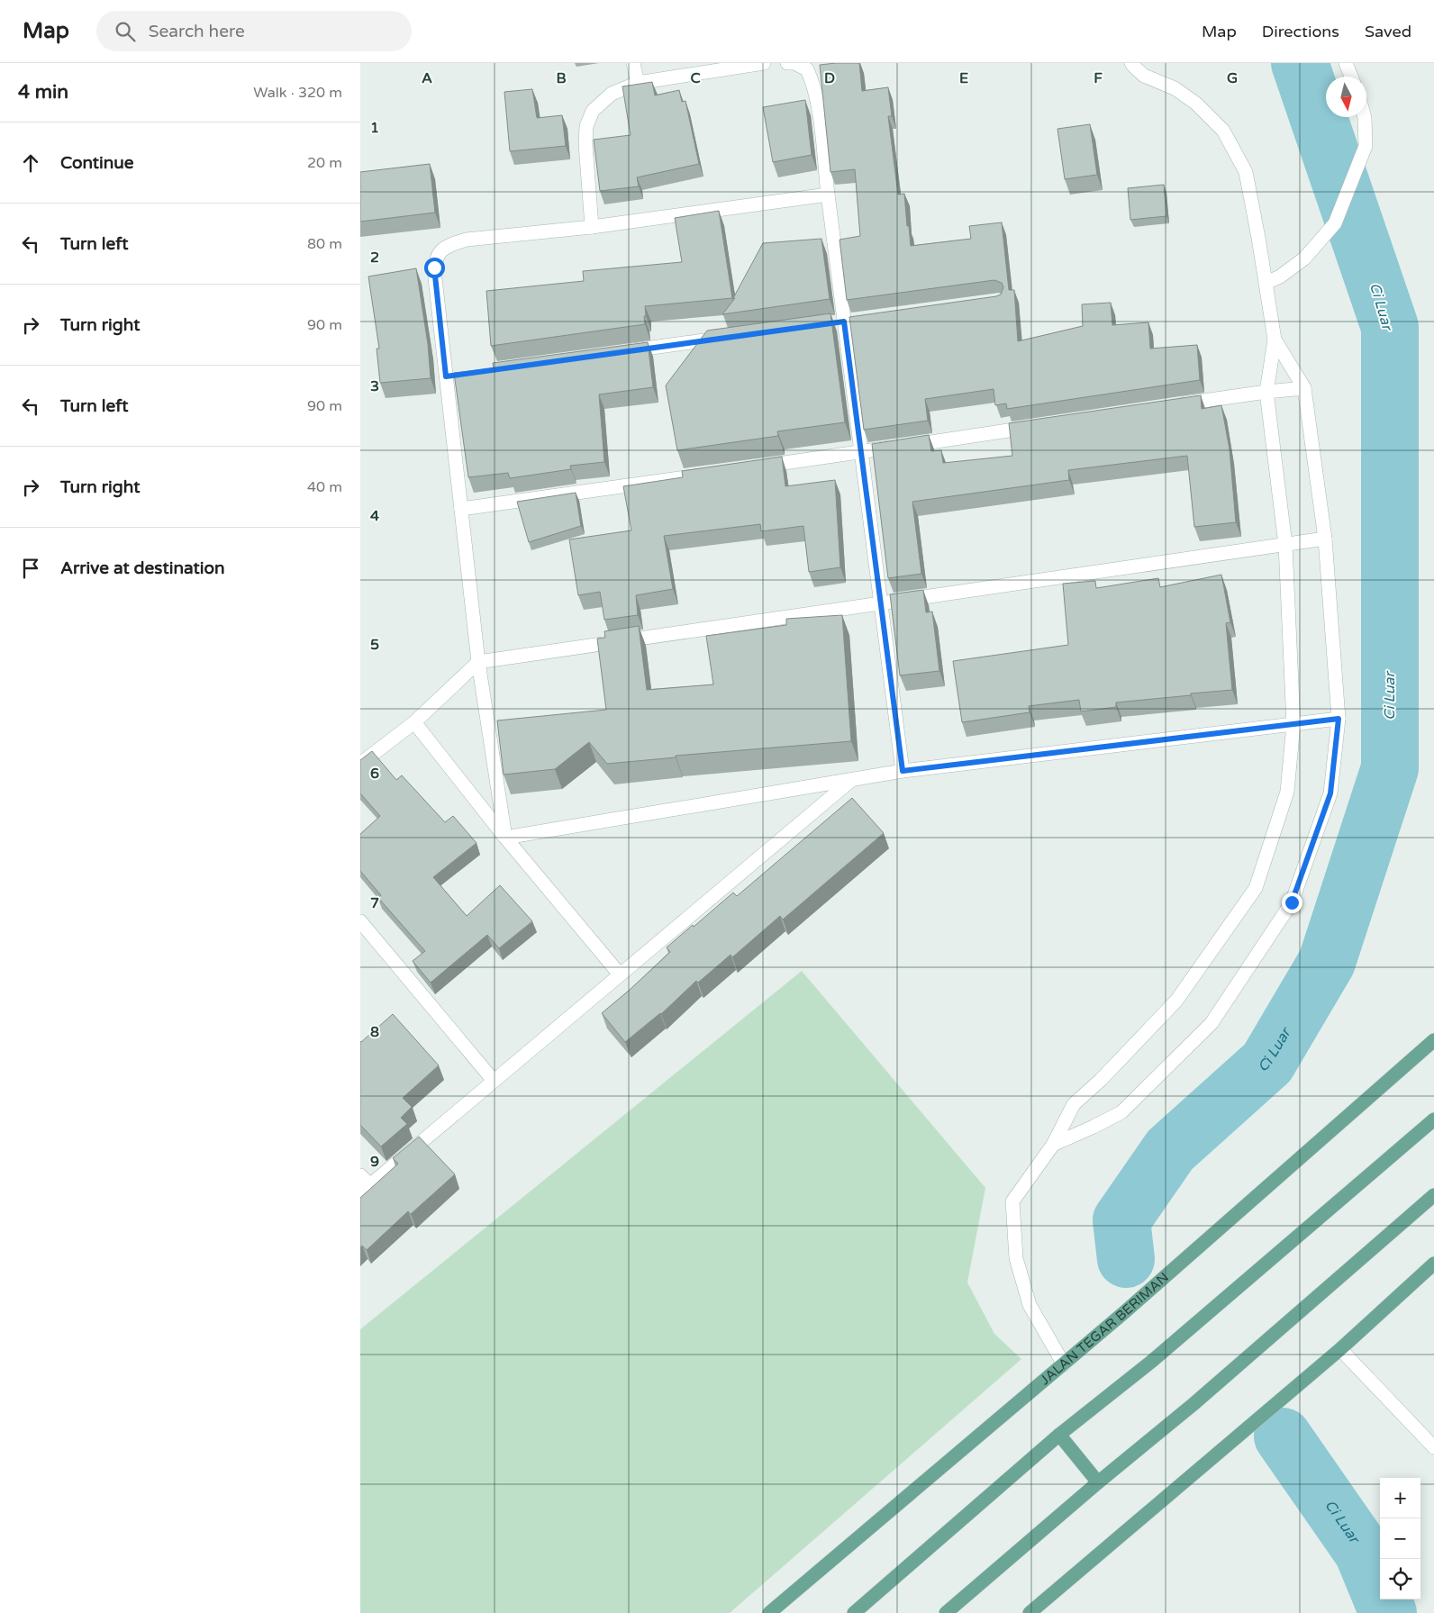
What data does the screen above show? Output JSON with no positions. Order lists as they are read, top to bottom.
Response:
{
  "streets": {
    "main road": ["JALAN TEGAR BERIMAN"]
  },
  "water": ["Ci Luar"],
  "north": "bottom",
  "page": {
    "header": "Map",
    "search": "Search here",
    "nav": ["Map", "Directions", "Saved"],
    "heading": ["4 min", "Walk · 320 m"],
    "list": [
      ["Continue", "20 m"],
      ["Turn left", "80 m"],
      ["Turn right", "90 m"],
      ["Turn left", "90 m"],
      ["Turn right", "40 m"],
      "Arrive at destination"
    ],
    "map_buttons": ["+", "−"]
  },
  "grid": {
    "columns": [
      "A",
      "B",
      "C",
      "D",
      "E",
      "F",
      "G"
    ],
    "rows": [
      "1",
      "2",
      "3",
      "4",
      "5",
      "6",
      "7",
      "8",
      "9"
    ]
  }
}
